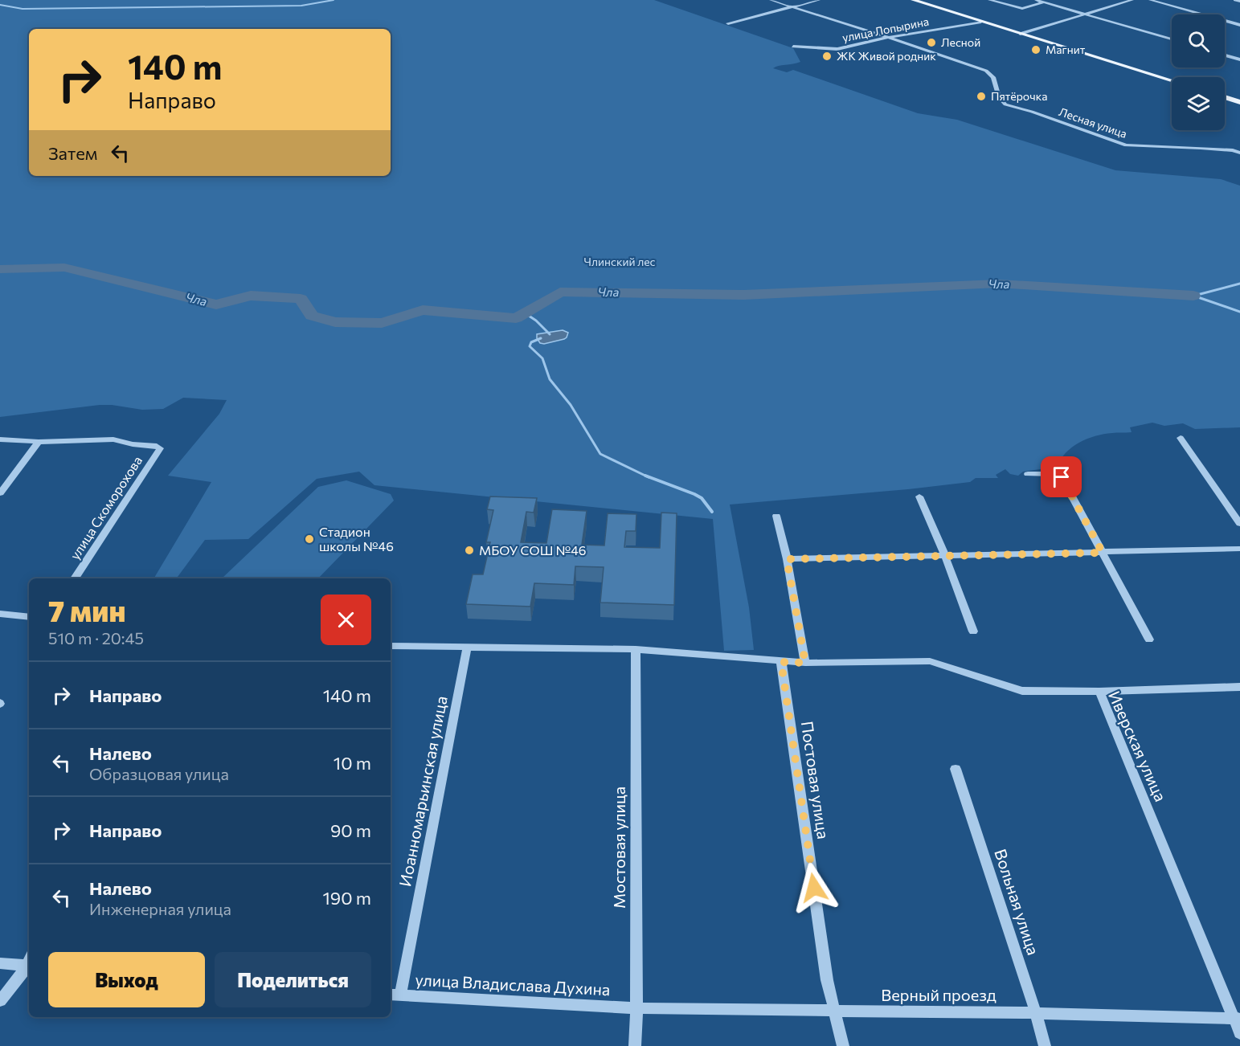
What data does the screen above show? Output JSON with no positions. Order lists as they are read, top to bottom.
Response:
{
  "streets": {
    "street": [
      "улица Лопырина",
      "Лесная улица",
      "улица Скоморохова",
      "Иверская улица",
      "Постовая улица",
      "Иоанномарьинская улица",
      "Мостовая улица",
      "Вольная улица",
      "улица Владислава Духина",
      "Верный проезд"
    ]
  },
  "crossings": [
    ["улица Лопырина", "Лесная улица"],
    ["Иверская улица", "Постовая улица"],
    ["Иверская улица", "Иоанномарьинская улица"],
    ["Иверская улица", "Мостовая улица"],
    ["Иверская улица", "Верный проезд"],
    ["Постовая улица", "Верный проезд"],
    ["Иоанномарьинская улица", "улица Владислава Духина"],
    ["Мостовая улица", "улица Владислава Духина"],
    ["Мостовая улица", "Верный проезд"],
    ["Вольная улица", "Верный проезд"],
    ["улица Владислава Духина", "Верный проезд"]
  ],
  "water": ["Чла"],
  "parks": ["Члинский лес"],
  "places": [
    "Лесной",
    "Магнит",
    "ЖК Живой родник",
    "Пятёрочка",
    "Стадион школы №46",
    "МБОУ СОШ №46"
  ],
  "page": {
    "turn": ["140 m", "Направо"],
    "then": "Затем",
    "heading": ["7 мин", "510 m · 20:45"],
    "list": [
      {
        "name": "Направо",
        "value": "140 m"
      },
      {
        "name": "Налево",
        "note": "Образцовая улица",
        "value": "10 m"
      },
      {
        "name": "Направо",
        "value": "90 m"
      },
      {
        "name": "Налево",
        "note": "Инженерная улица",
        "value": "190 m"
      }
    ],
    "buttons": ["Выход", "Поделиться"]
  }
}
